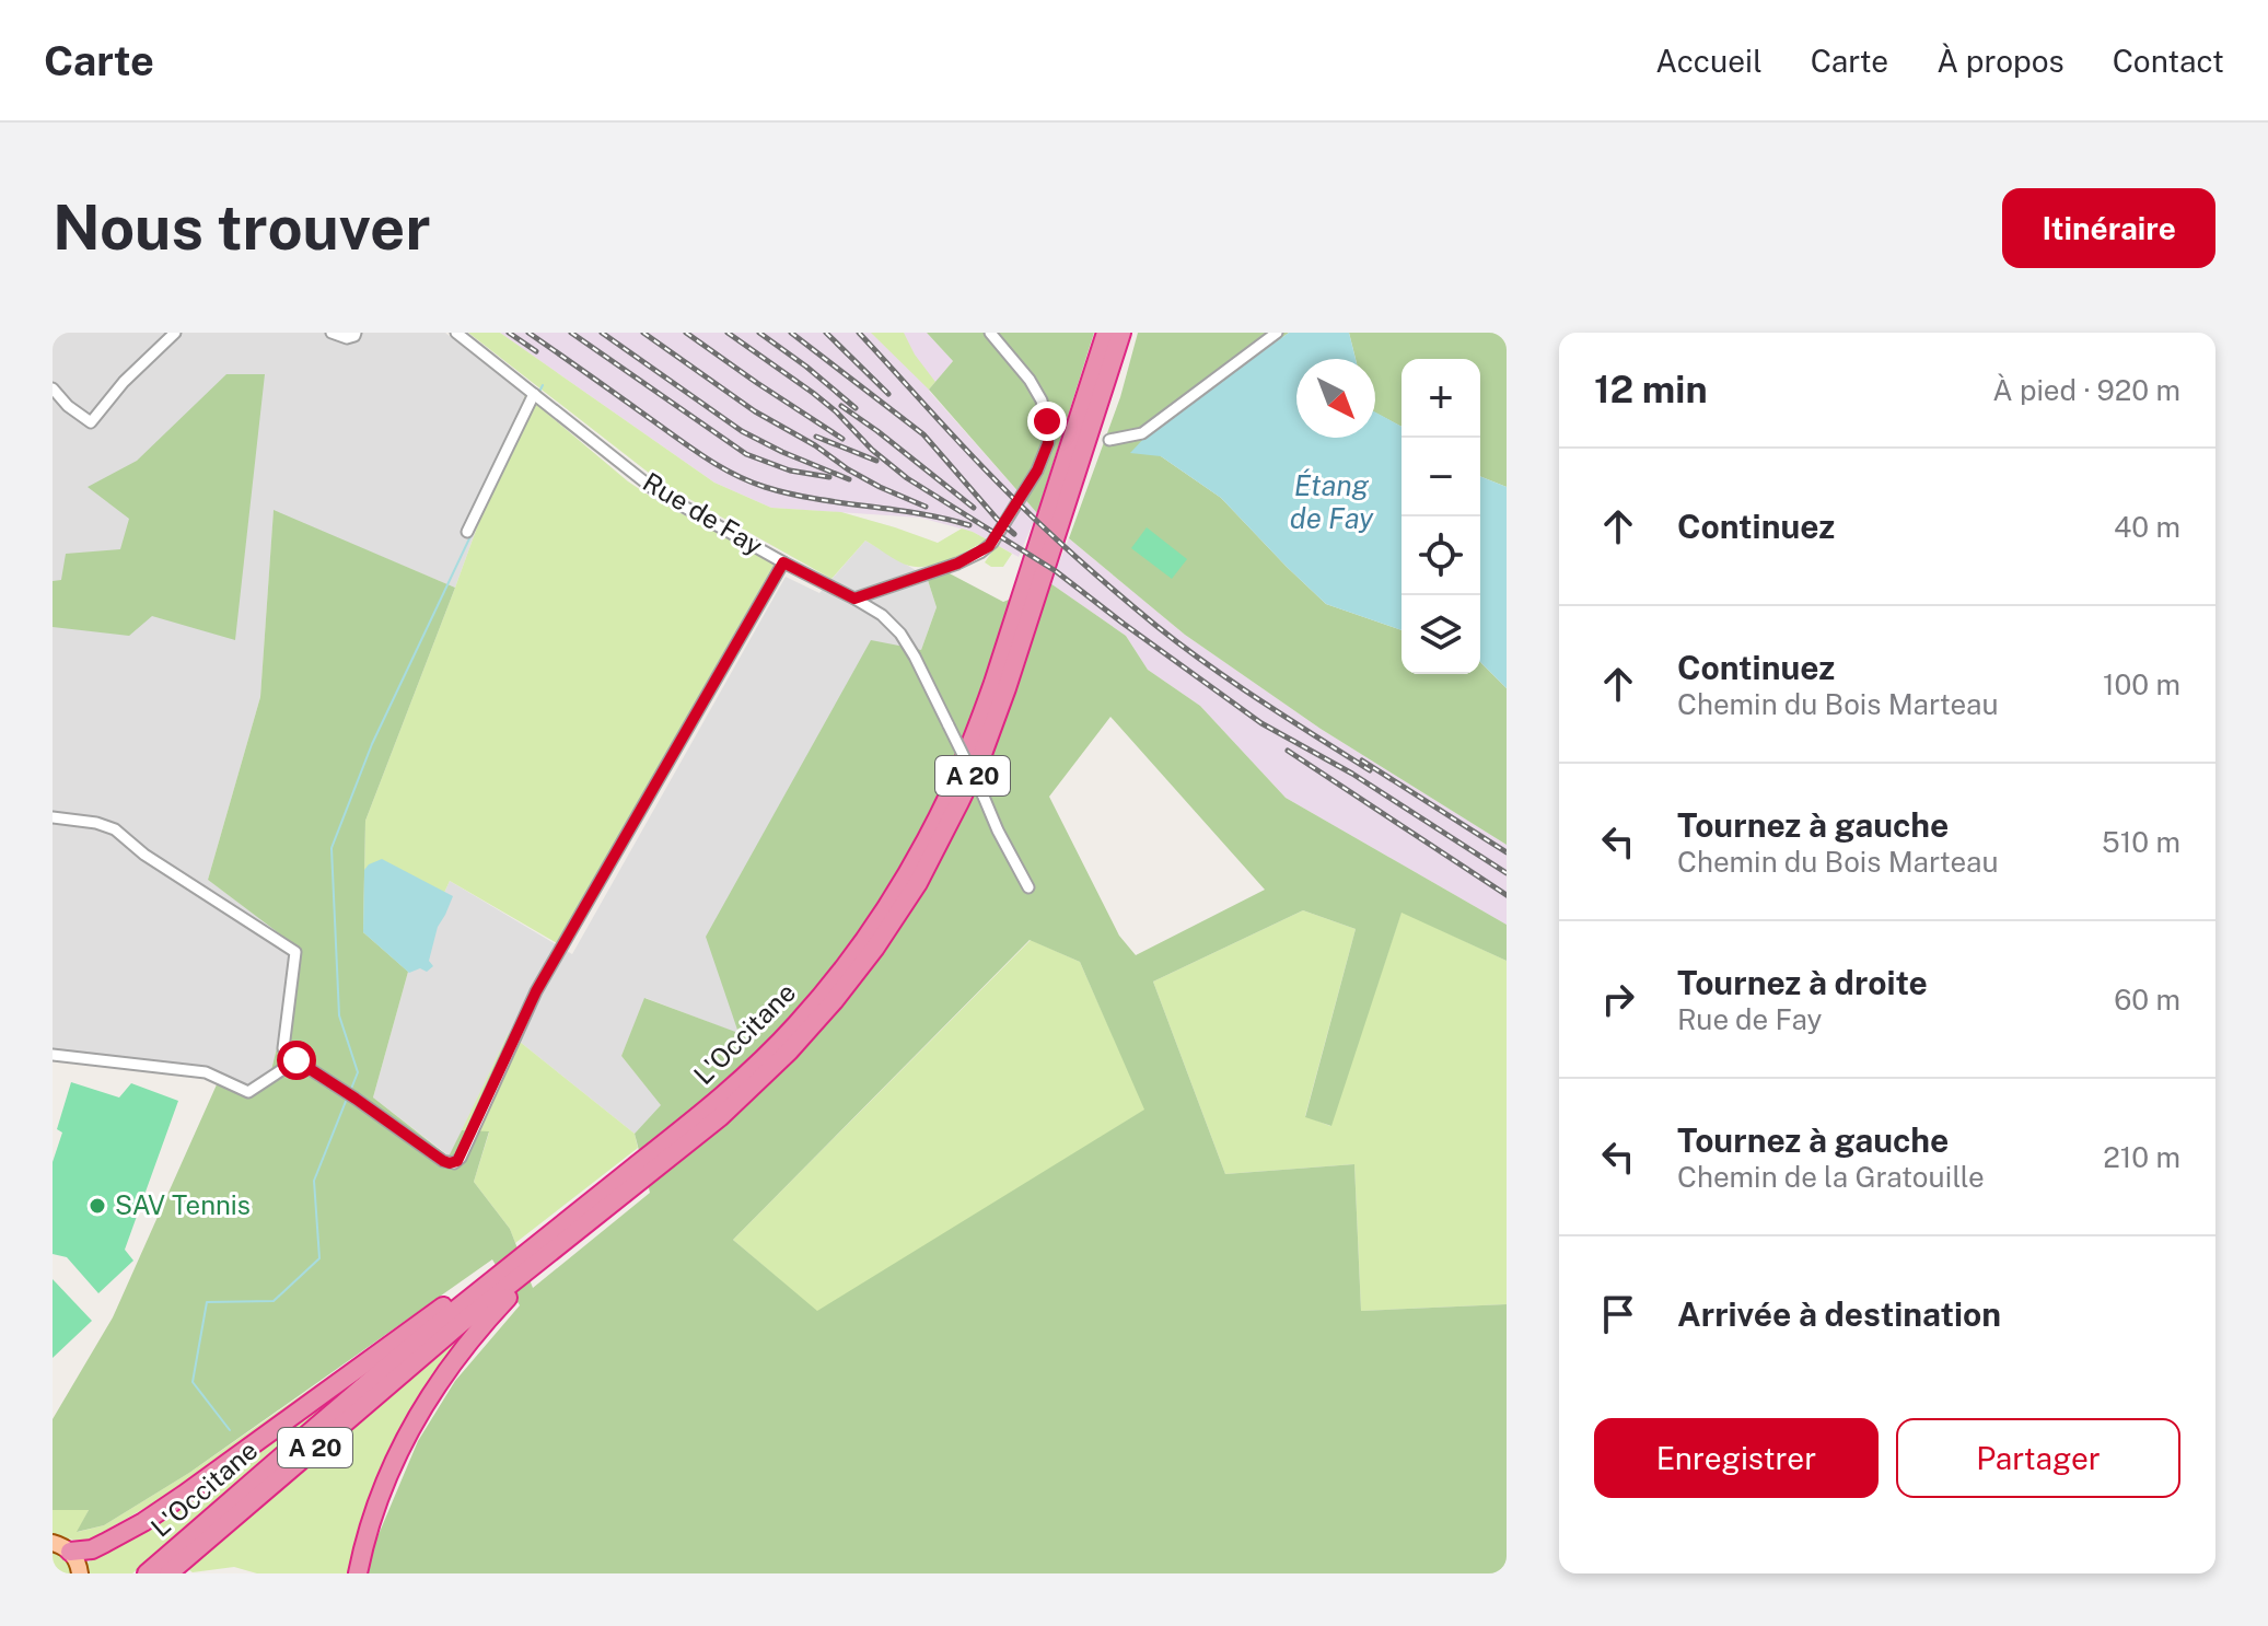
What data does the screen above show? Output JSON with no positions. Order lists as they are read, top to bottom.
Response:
{
  "streets": {
    "highway": ["A 20", "L'Occitane"],
    "street": ["Rue de Fay"]
  },
  "water": ["Étang de Fay"],
  "places": ["SAV Tennis"],
  "north": "bottom right",
  "page": {
    "header": "Carte",
    "nav": [
      "Accueil",
      "Carte",
      "À propos",
      "Contact"
    ],
    "buttons": [
      "Itinéraire",
      ["Enregistrer", "Partager"]
    ],
    "title": "Nous trouver",
    "heading": ["12 min", "À pied · 920 m"],
    "map_buttons": ["+", "−"],
    "list": [
      ["Continuez", "40 m"],
      ["Continuez", "Chemin du Bois Marteau", "100 m"],
      ["Tournez à gauche", "Chemin du Bois Marteau", "510 m"],
      ["Tournez à droite", "Rue de Fay", "60 m"],
      ["Tournez à gauche", "Chemin de la Gratouille", "210 m"],
      "Arrivée à destination"
    ]
  }
}
